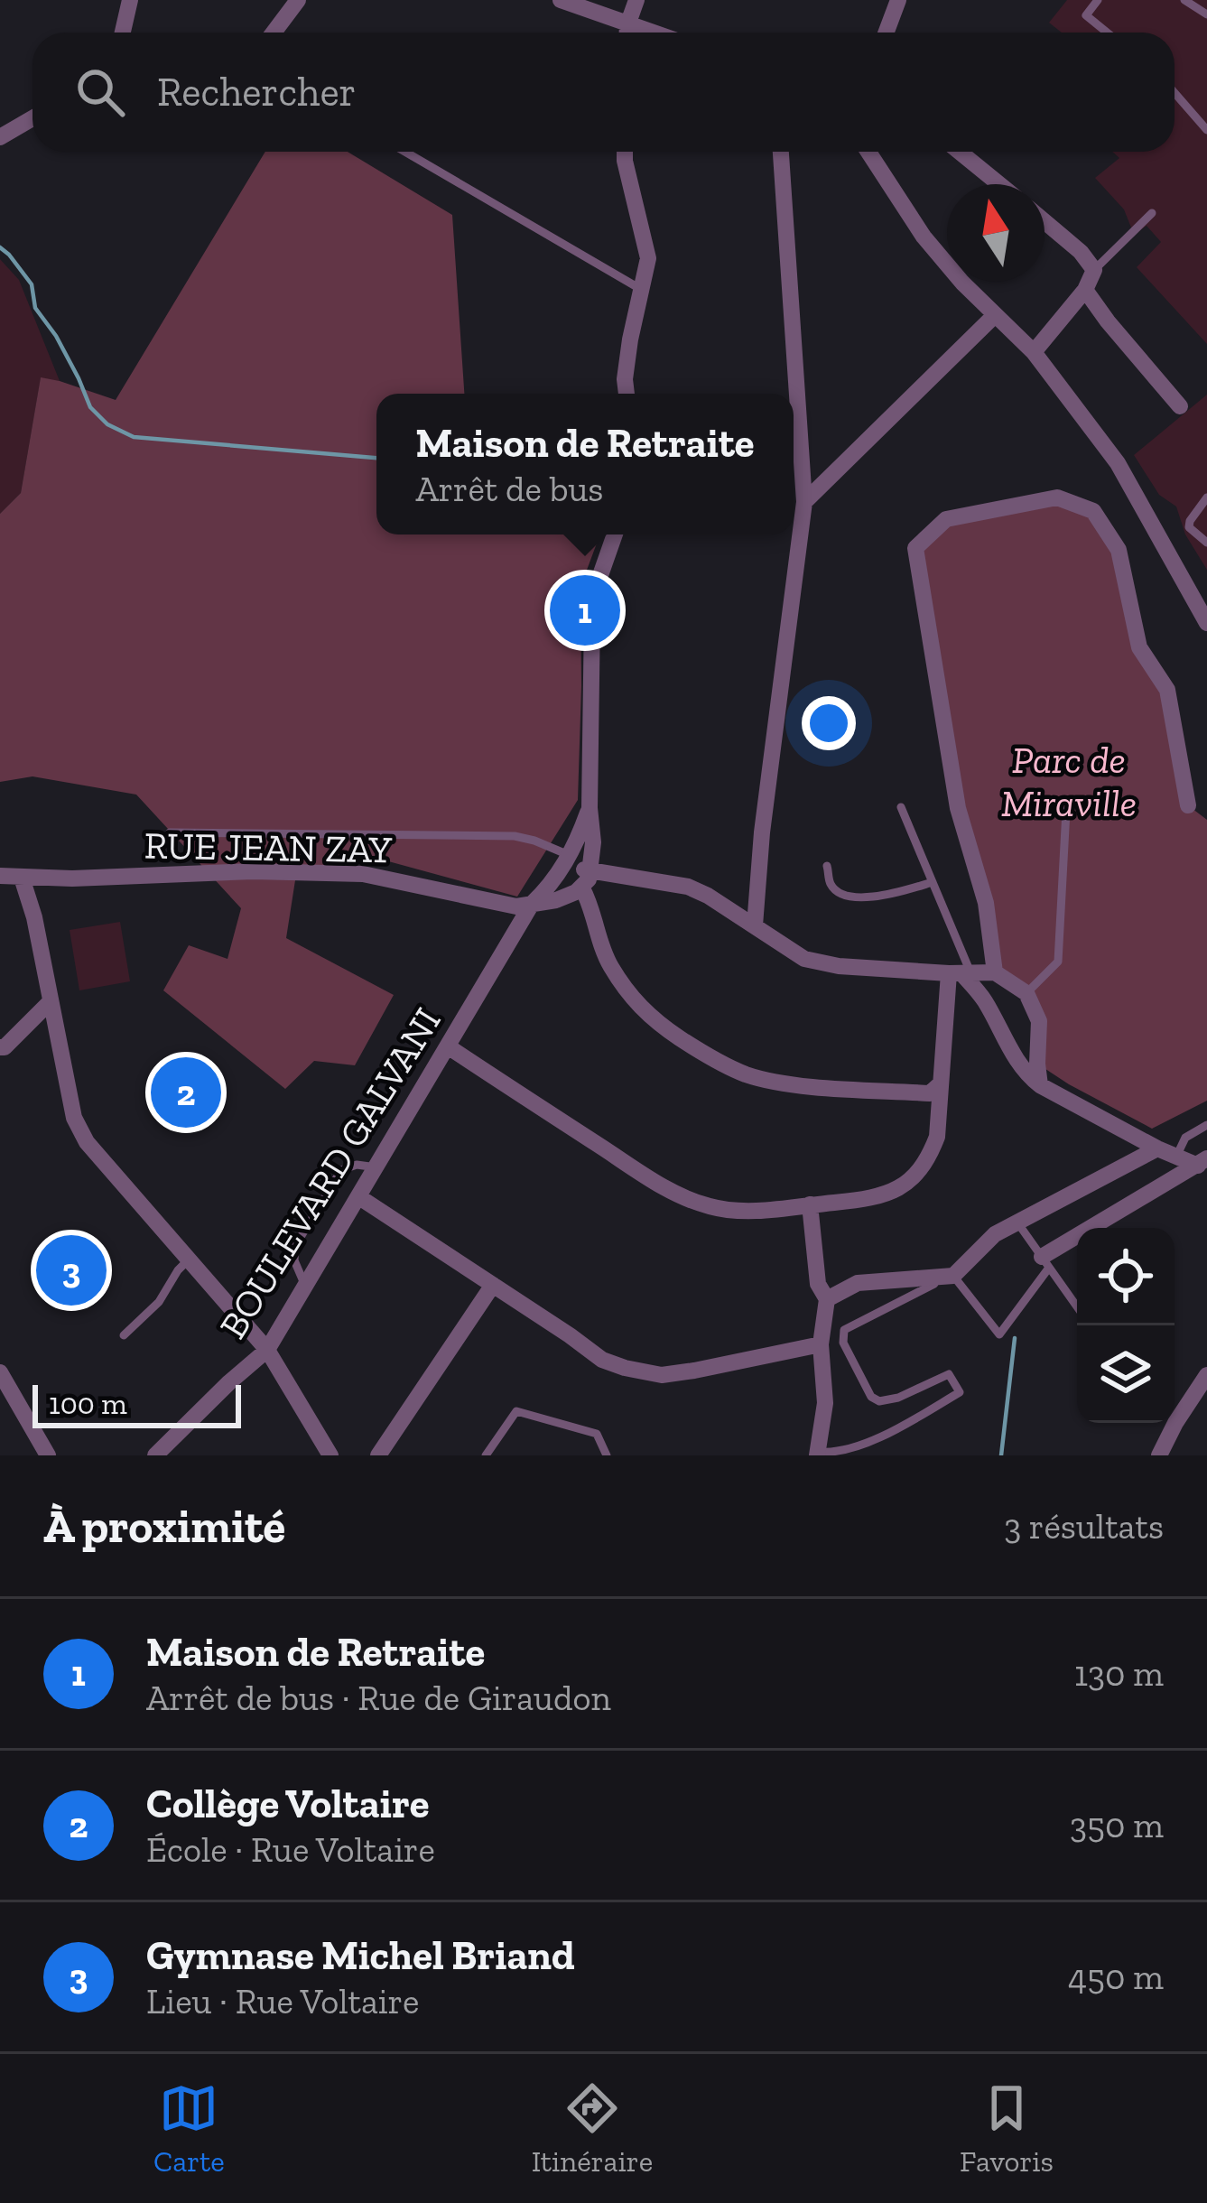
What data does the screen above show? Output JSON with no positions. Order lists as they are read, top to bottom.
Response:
{
  "streets": {
    "street": ["RUE JEAN ZAY", "BOULEVARD GALVANI"]
  },
  "crossings": [
    ["RUE JEAN ZAY", "BOULEVARD GALVANI"]
  ],
  "parks": ["Parc de Miraville"],
  "scale_bar": "100 m",
  "north": "top",
  "page": {
    "search": "Rechercher",
    "popup": ["Maison de Retraite", "Arrêt de bus"],
    "pins": ["1", "2", "3"],
    "scale": "100 m",
    "heading": ["À proximité", "3 résultats"],
    "list": [
      {
        "mark": "1",
        "name": "Maison de Retraite",
        "note": "Arrêt de bus · Rue de Giraudon",
        "value": "130 m"
      },
      {
        "mark": "2",
        "name": "Collège Voltaire",
        "note": "École · Rue Voltaire",
        "value": "350 m"
      },
      {
        "mark": "3",
        "name": "Gymnase Michel Briand",
        "note": "Lieu · Rue Voltaire",
        "value": "450 m"
      }
    ],
    "nav": ["Carte", "Itinéraire", "Favoris"]
  }
}
